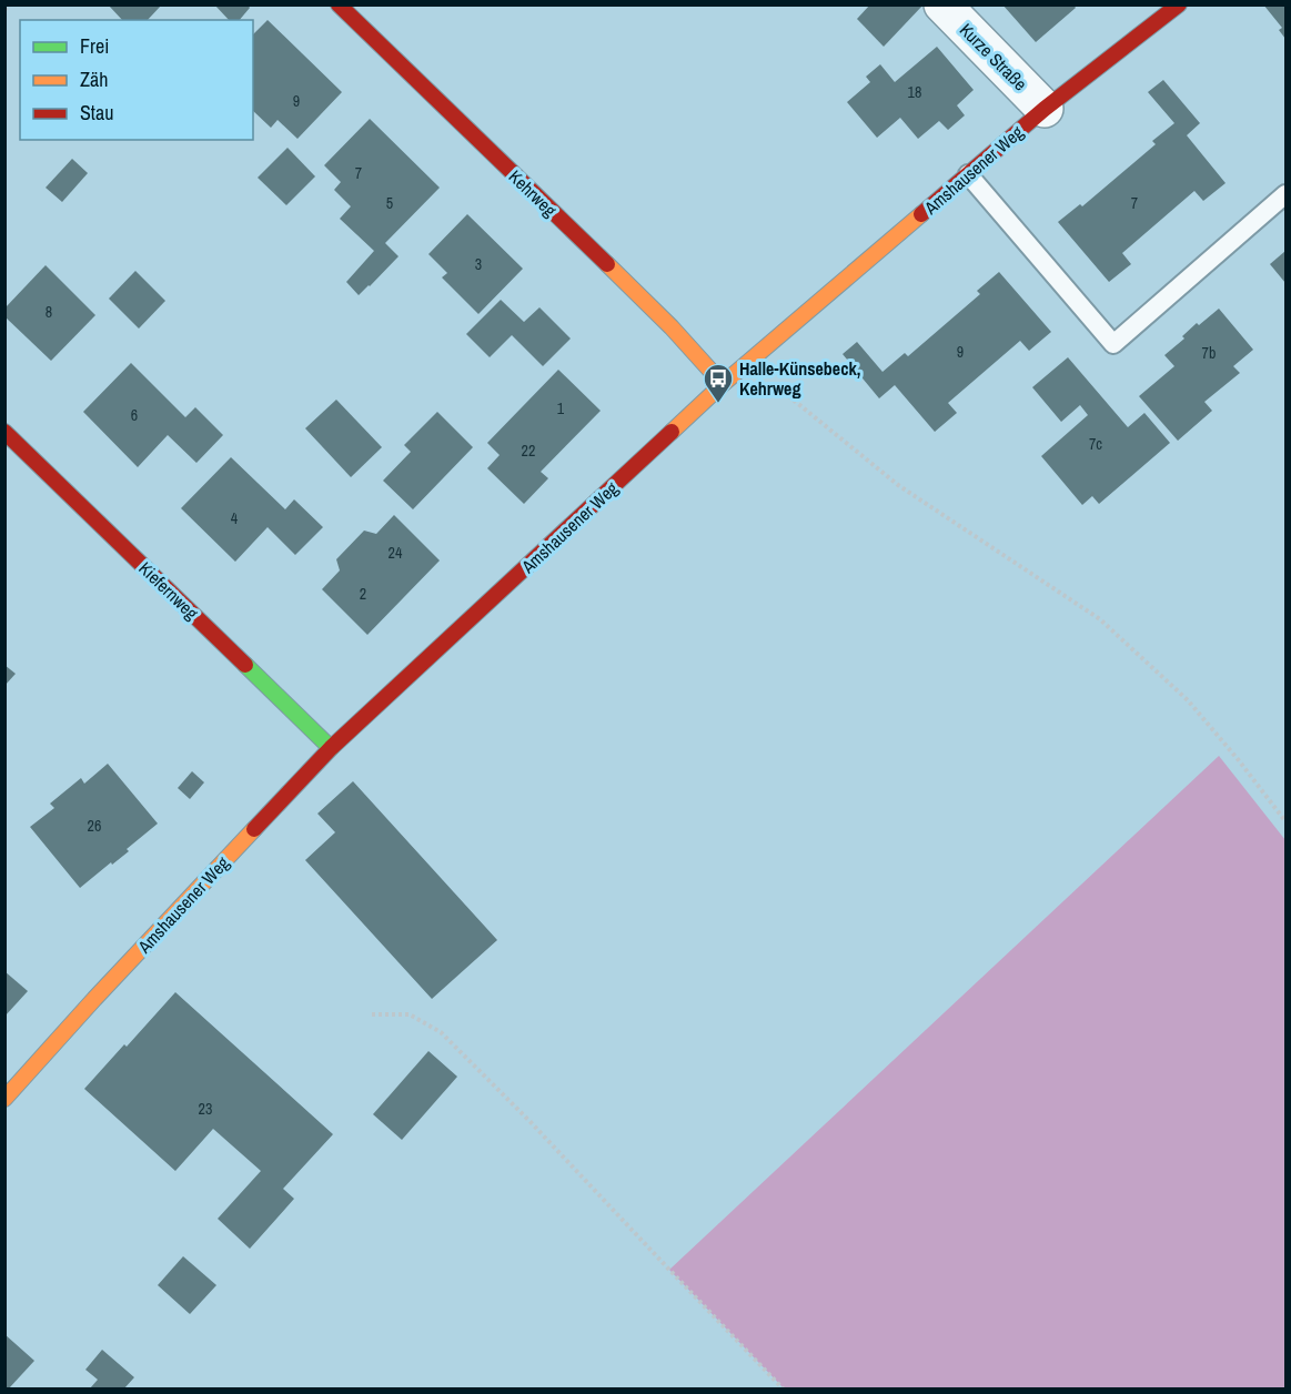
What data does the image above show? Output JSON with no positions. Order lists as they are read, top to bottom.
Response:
{
  "streets": {
    "street": [
      "Kurze Straße",
      "Amshausener Weg",
      "Kehrweg",
      "Kiefernweg"
    ]
  },
  "crossings": [
    ["Kurze Straße", "Amshausener Weg"],
    ["Amshausener Weg", "Kehrweg"],
    ["Amshausener Weg", "Kiefernweg"]
  ],
  "places": {
    "bus stop": ["Halle-Künsebeck, Kehrweg"]
  },
  "house_numbers": [
    "18",
    "9",
    "7",
    "5",
    "7",
    "3",
    "8",
    "9",
    "7b",
    "1",
    "6",
    "7c",
    "22",
    "4",
    "24",
    "2",
    "26",
    "23"
  ],
  "legend": ["Frei", "Zäh", "Stau"]
}
